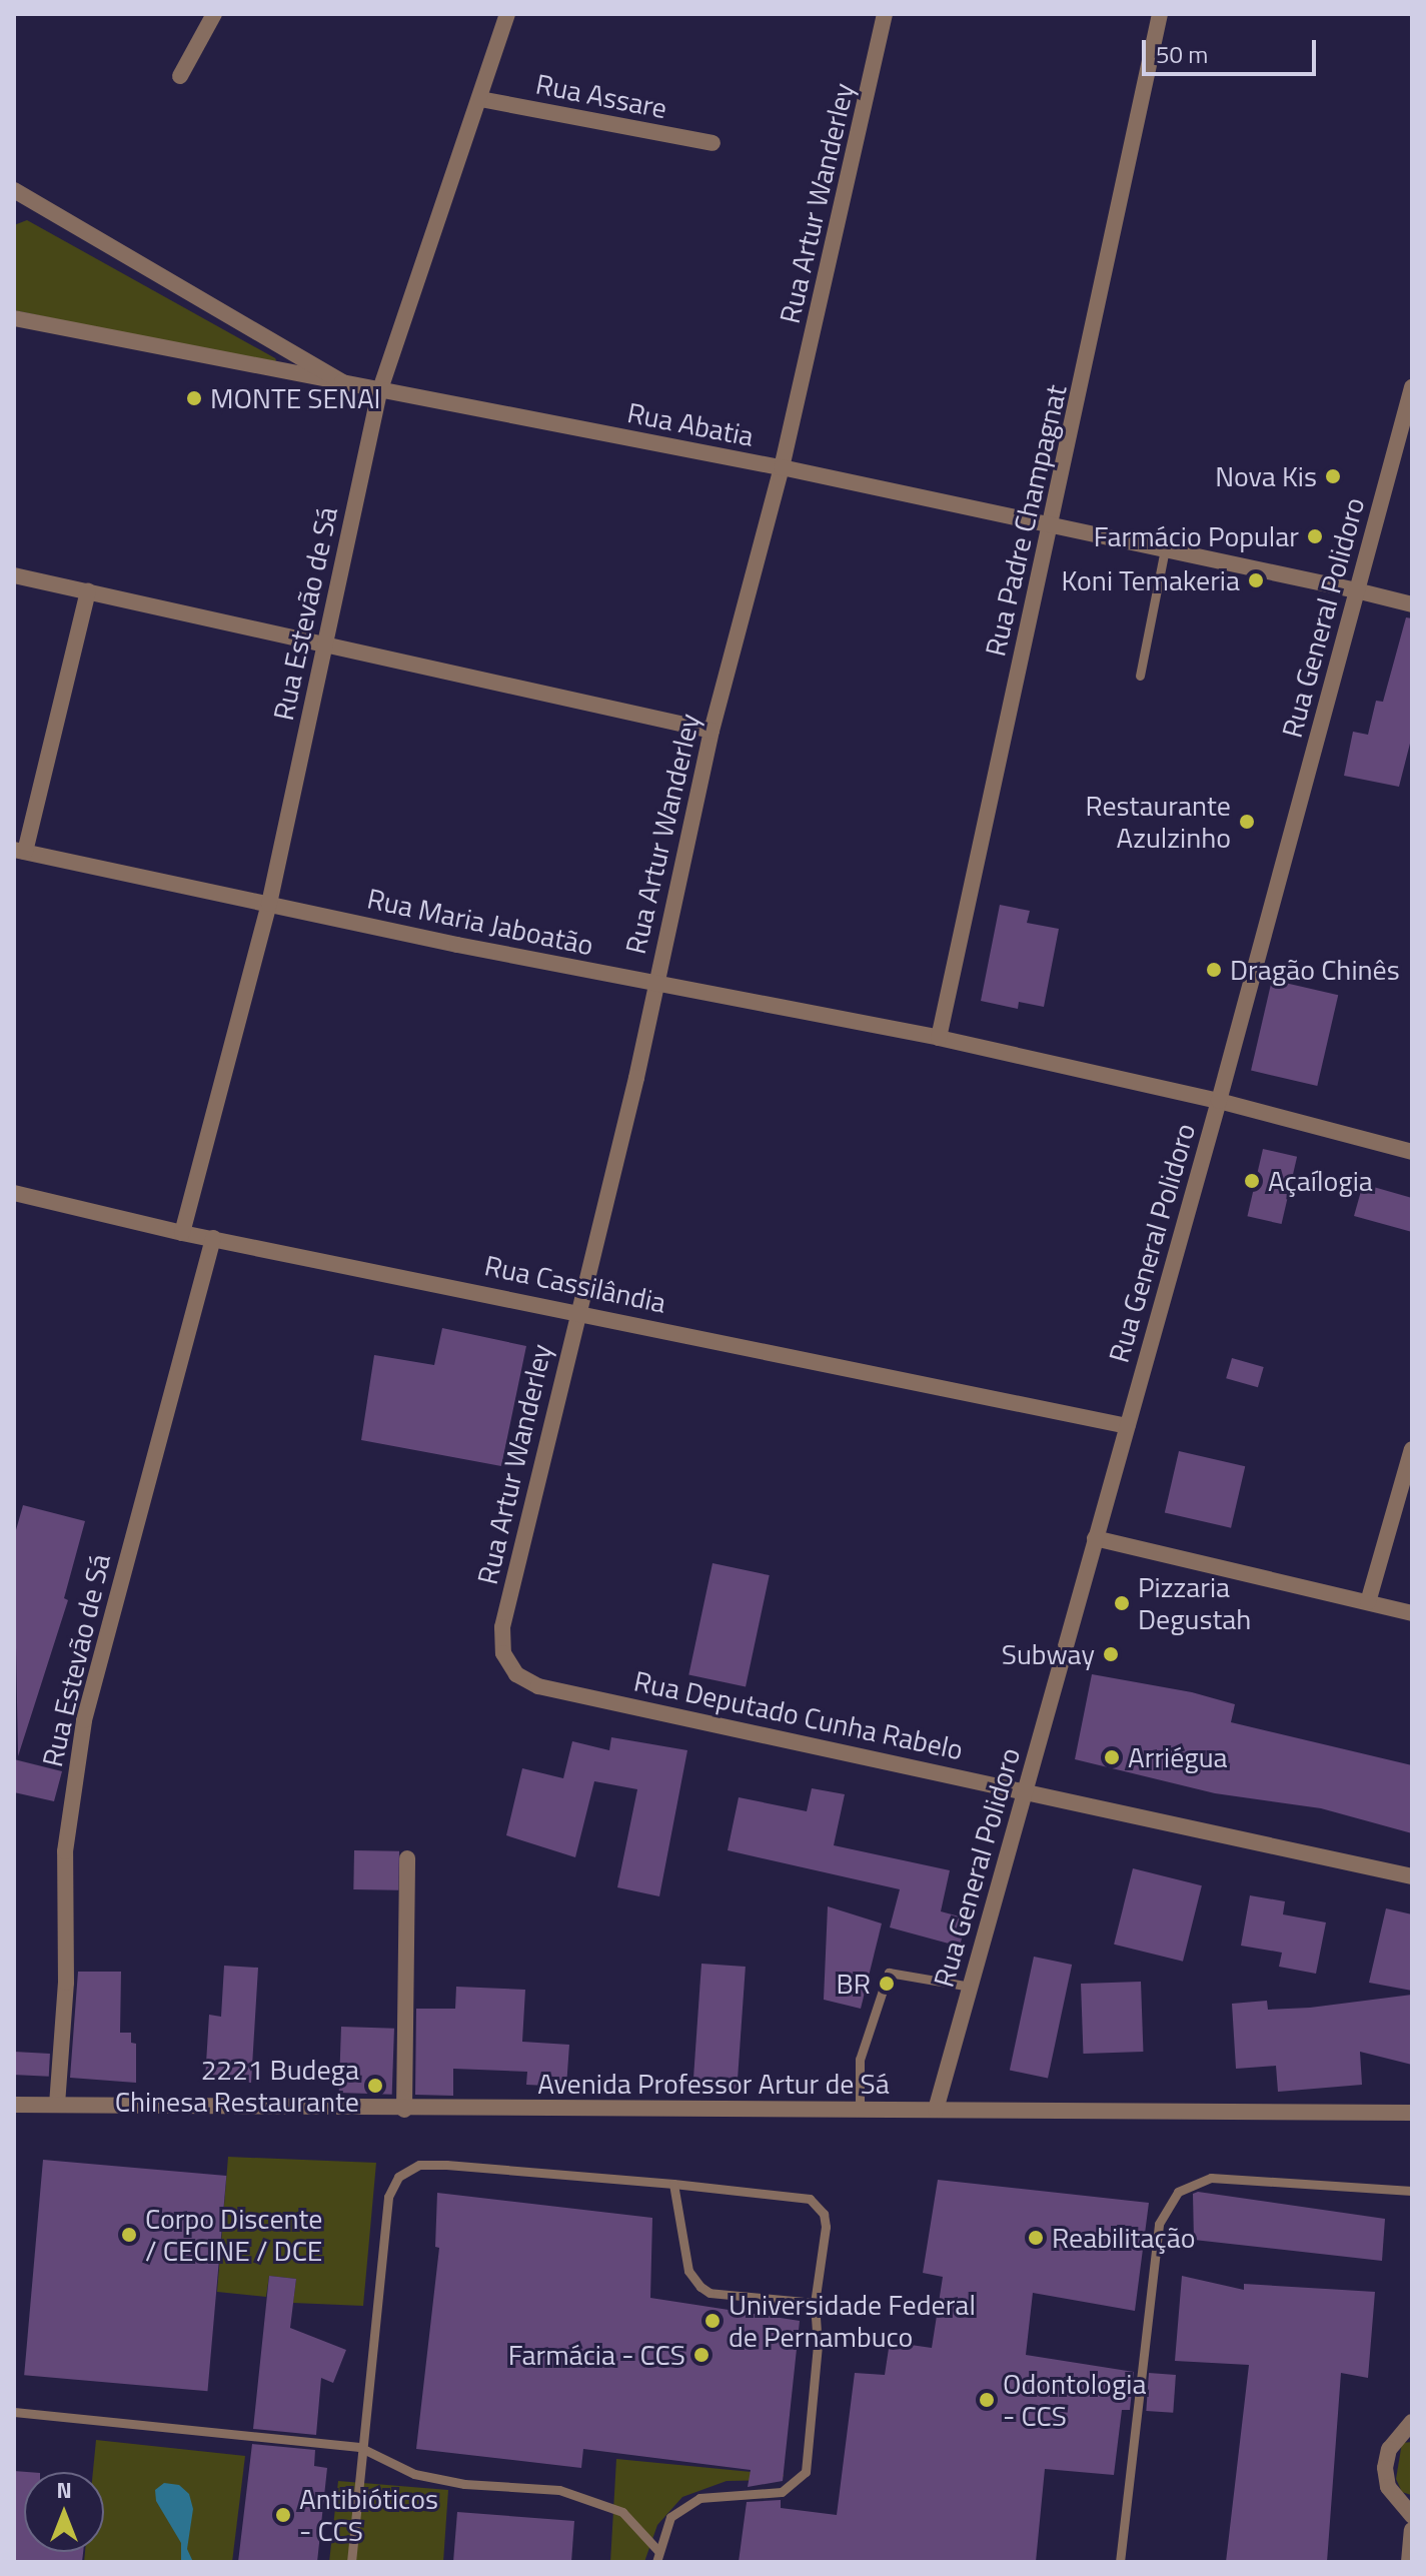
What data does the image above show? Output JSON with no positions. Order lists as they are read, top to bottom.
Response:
{
  "streets": {
    "street": [
      "Rua Assare",
      "Rua Artur Wanderley",
      "Rua Abatia",
      "Rua Padre Champagnat",
      "Rua Estevão de Sá",
      "Rua General Polidoro",
      "Rua Maria Jaboatão",
      "Rua Cassilândia",
      "Rua Deputado Cunha Rabelo",
      "Avenida Professor Artur de Sá"
    ]
  },
  "crossings": [
    ["Rua Assare", "Rua Estevão de Sá"],
    ["Rua Artur Wanderley", "Rua Abatia"],
    ["Rua Artur Wanderley", "Rua Maria Jaboatão"],
    ["Rua Artur Wanderley", "Rua Cassilândia"],
    ["Rua Artur Wanderley", "Rua Deputado Cunha Rabelo"],
    ["Rua Abatia", "Rua Padre Champagnat"],
    ["Rua Abatia", "Rua Estevão de Sá"],
    ["Rua Abatia", "Rua General Polidoro"],
    ["Rua Padre Champagnat", "Rua Maria Jaboatão"],
    ["Rua Estevão de Sá", "Rua Maria Jaboatão"],
    ["Rua Estevão de Sá", "Rua Cassilândia"],
    ["Rua Estevão de Sá", "Avenida Professor Artur de Sá"],
    ["Rua General Polidoro", "Rua Maria Jaboatão"],
    ["Rua General Polidoro", "Rua Cassilândia"],
    ["Rua General Polidoro", "Rua Deputado Cunha Rabelo"],
    ["Rua General Polidoro", "Avenida Professor Artur de Sá"]
  ],
  "places": [
    "MONTE SENAI",
    "Nova Kis",
    "Farmácio Popular",
    "Koni Temakeria",
    "Restaurante Azulzinho",
    "Dragão Chinês",
    "Açaílogia",
    "Pizzaria Degustah",
    "Subway",
    "Arriégua",
    "BR",
    "2221 Budega Chinesa Restaurante",
    "Corpo Discente / CECINE / DCE",
    "Reabilitação",
    "Universidade Federal de Pernambuco",
    "Farmácia - CCS",
    "Odontologia - CCS",
    "Antibióticos - CCS"
  ],
  "scale_bar": "50 m",
  "north": "top"
}
